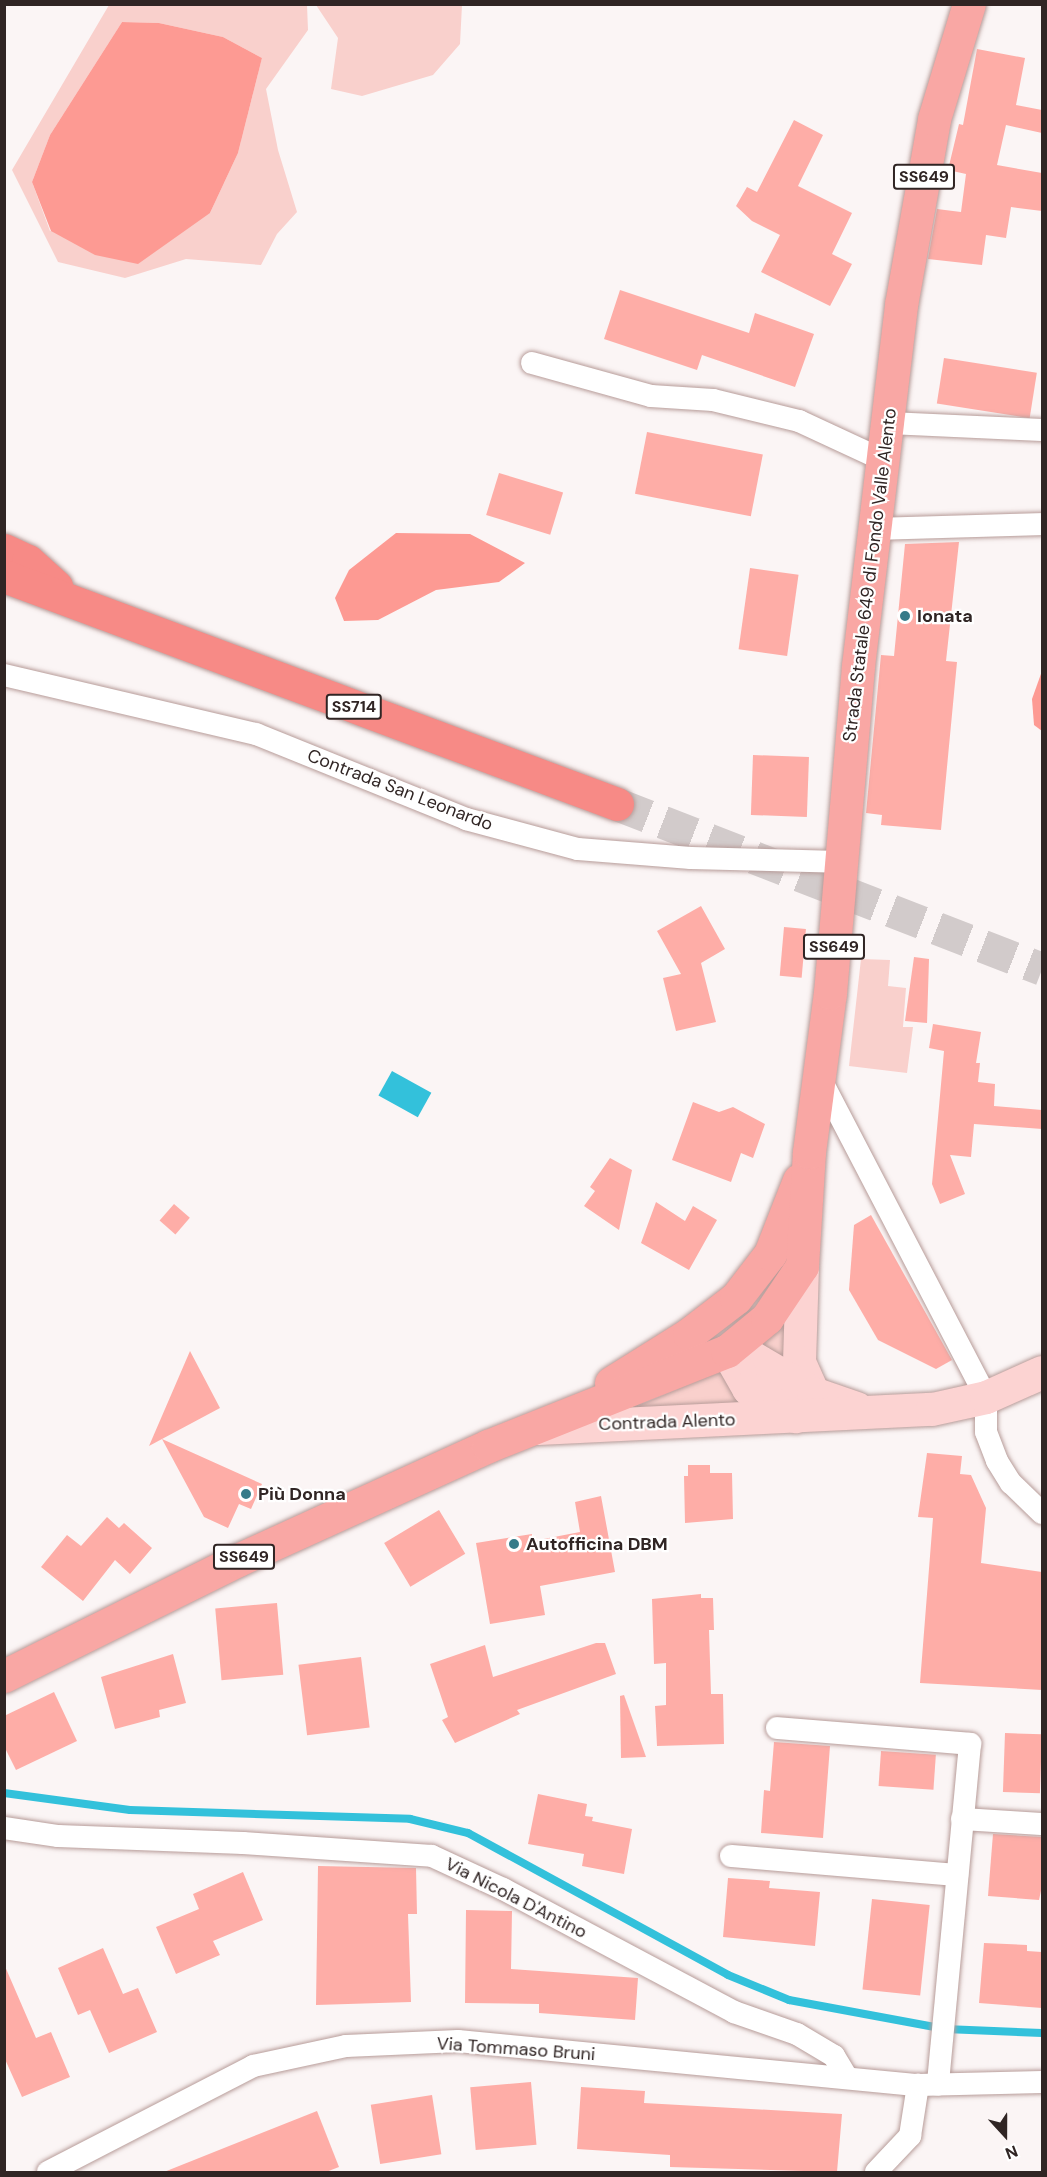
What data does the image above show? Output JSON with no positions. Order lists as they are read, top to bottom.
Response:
{
  "streets": {
    "highway": ["SS714"],
    "main road": ["SS649", "Strada Statale 649 di Fondo Valle Alento", "Contrada Alento"],
    "street": ["Contrada San Leonardo", "Via Nicola D'Antino", "Via Tommaso Bruni"]
  },
  "crossings": [
    ["Strada Statale 649 di Fondo Valle Alento", "Contrada San Leonardo"],
    ["Strada Statale 649 di Fondo Valle Alento", "Contrada Alento"],
    ["Via Nicola D'Antino", "Via Tommaso Bruni"]
  ],
  "places": ["Ionata", "Più Donna", "Autofficina DBM"],
  "north": "bottom"
}
